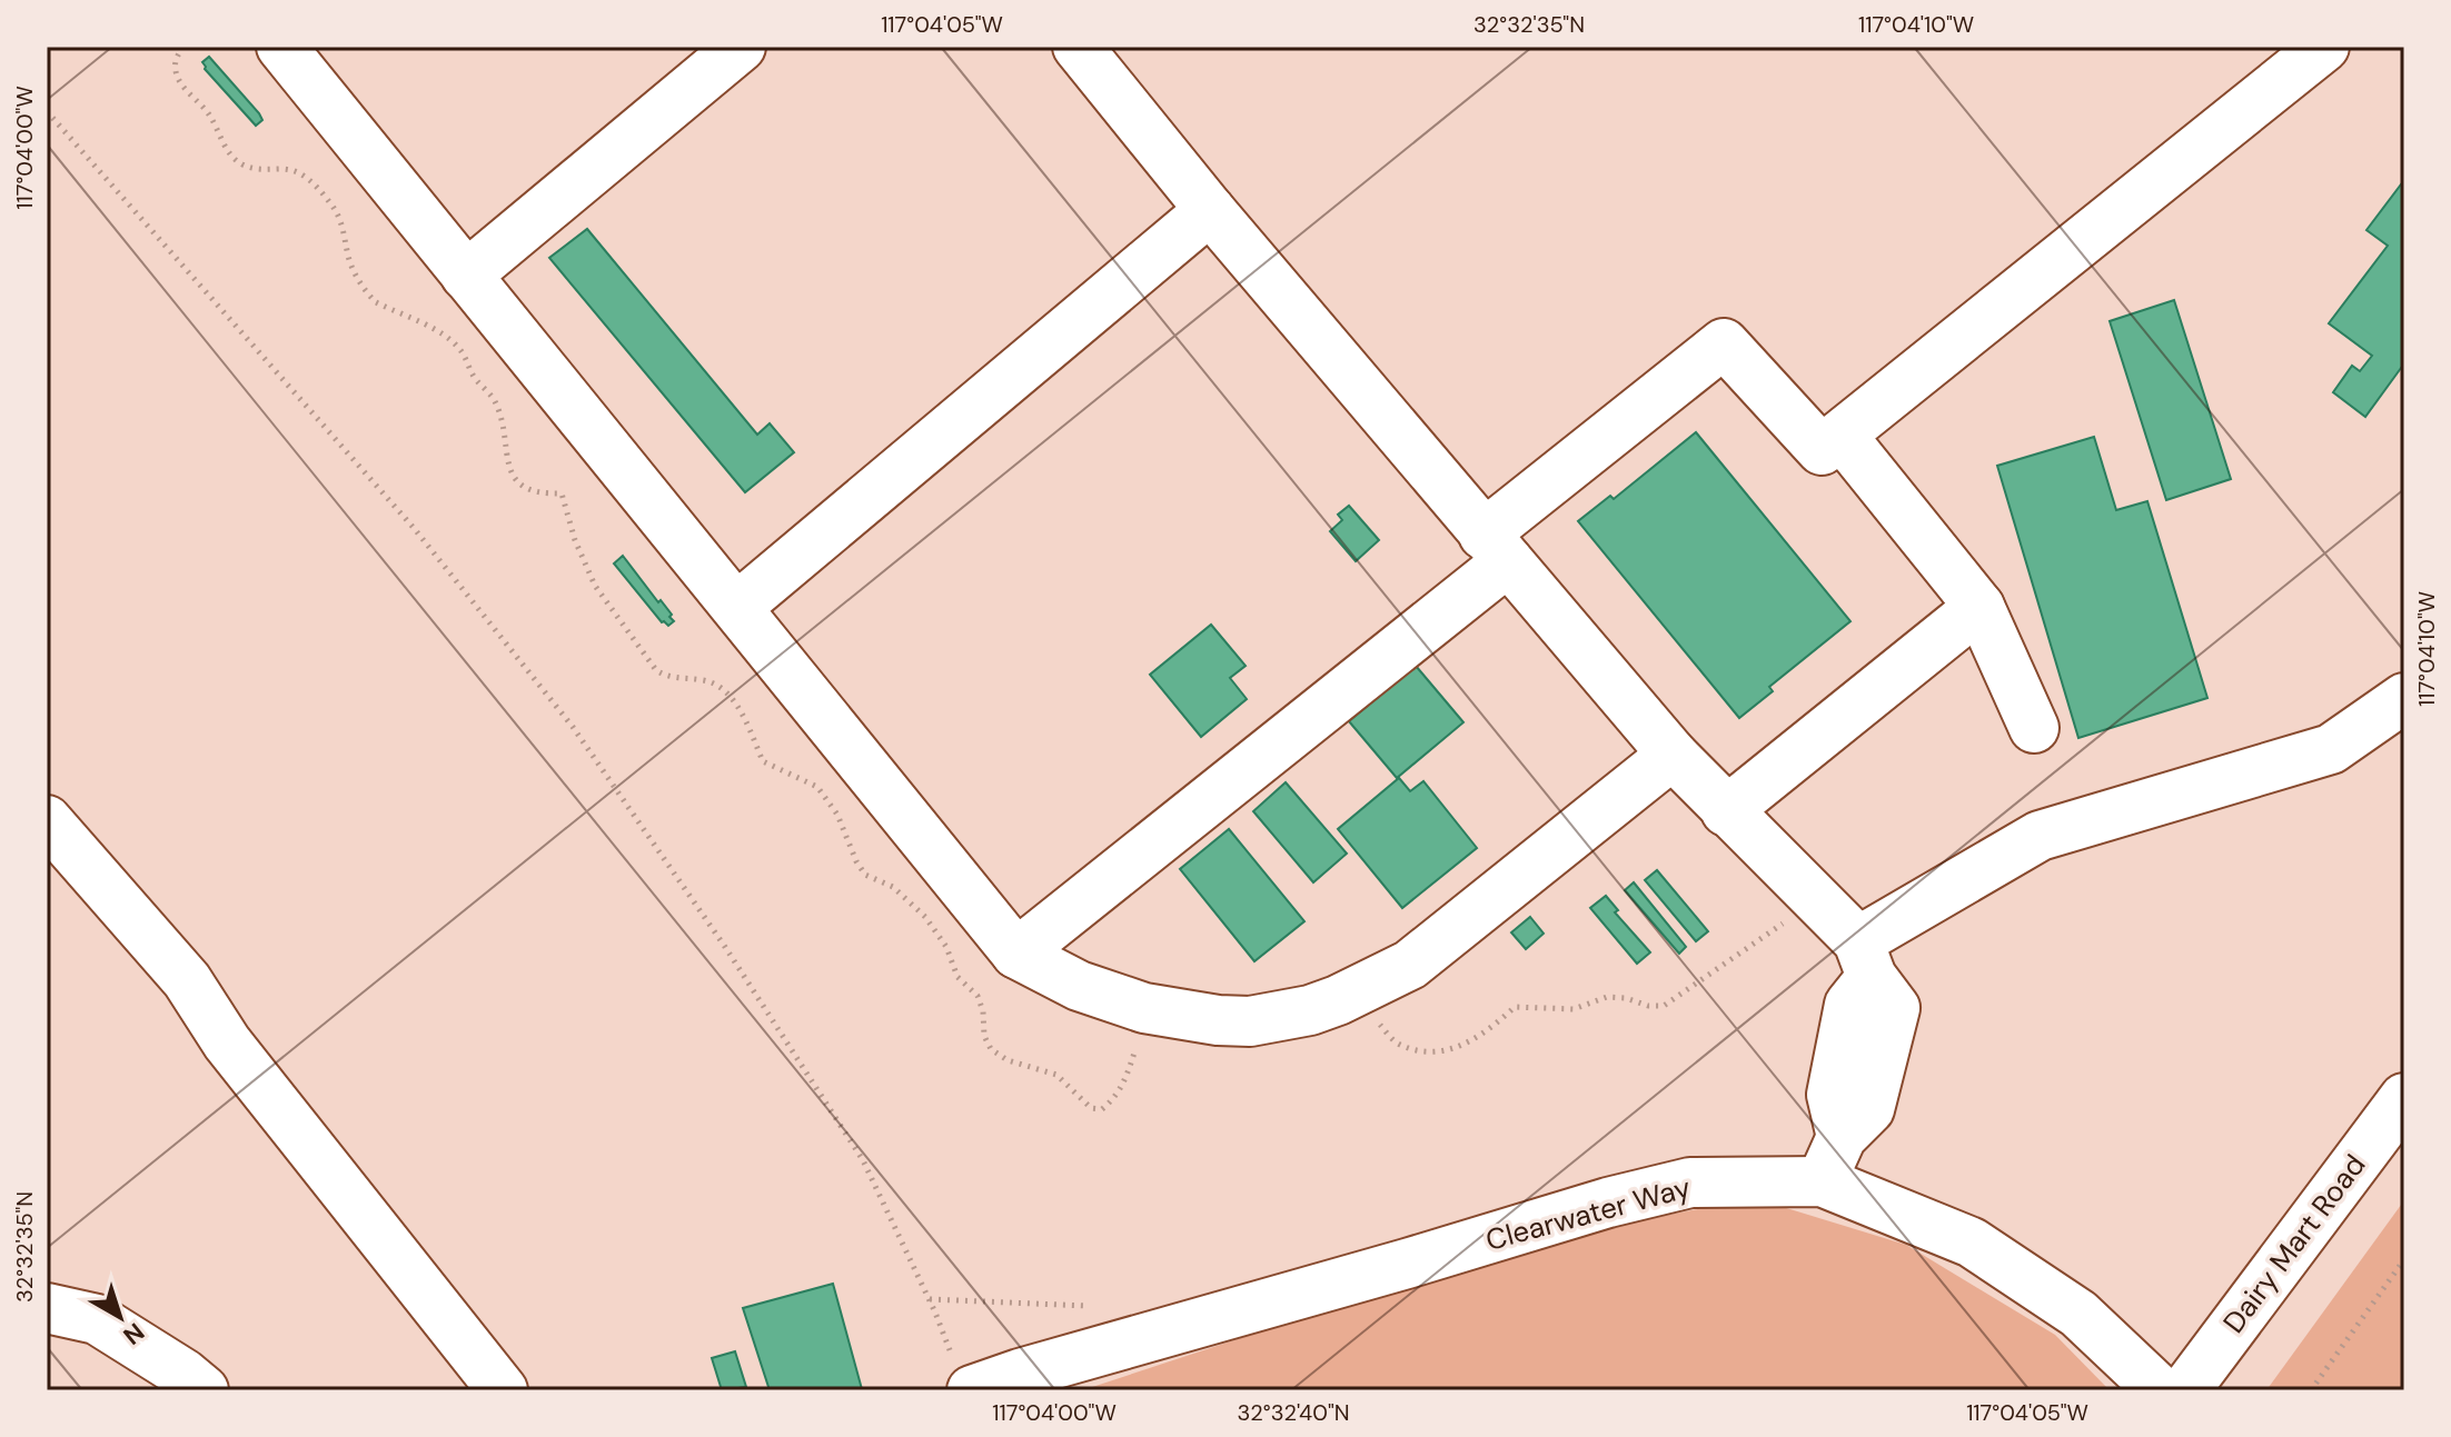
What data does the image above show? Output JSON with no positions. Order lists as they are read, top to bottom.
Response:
{
  "streets": {
    "street": ["Clearwater Way", "Dairy Mart Road"]
  },
  "north": "bottom right",
  "coordinates": [
    "117°04'05\"W",
    "32°32'35\"N",
    "117°04'10\"W",
    "117°04'00\"W",
    "32°32'40\"N"
  ]
}
